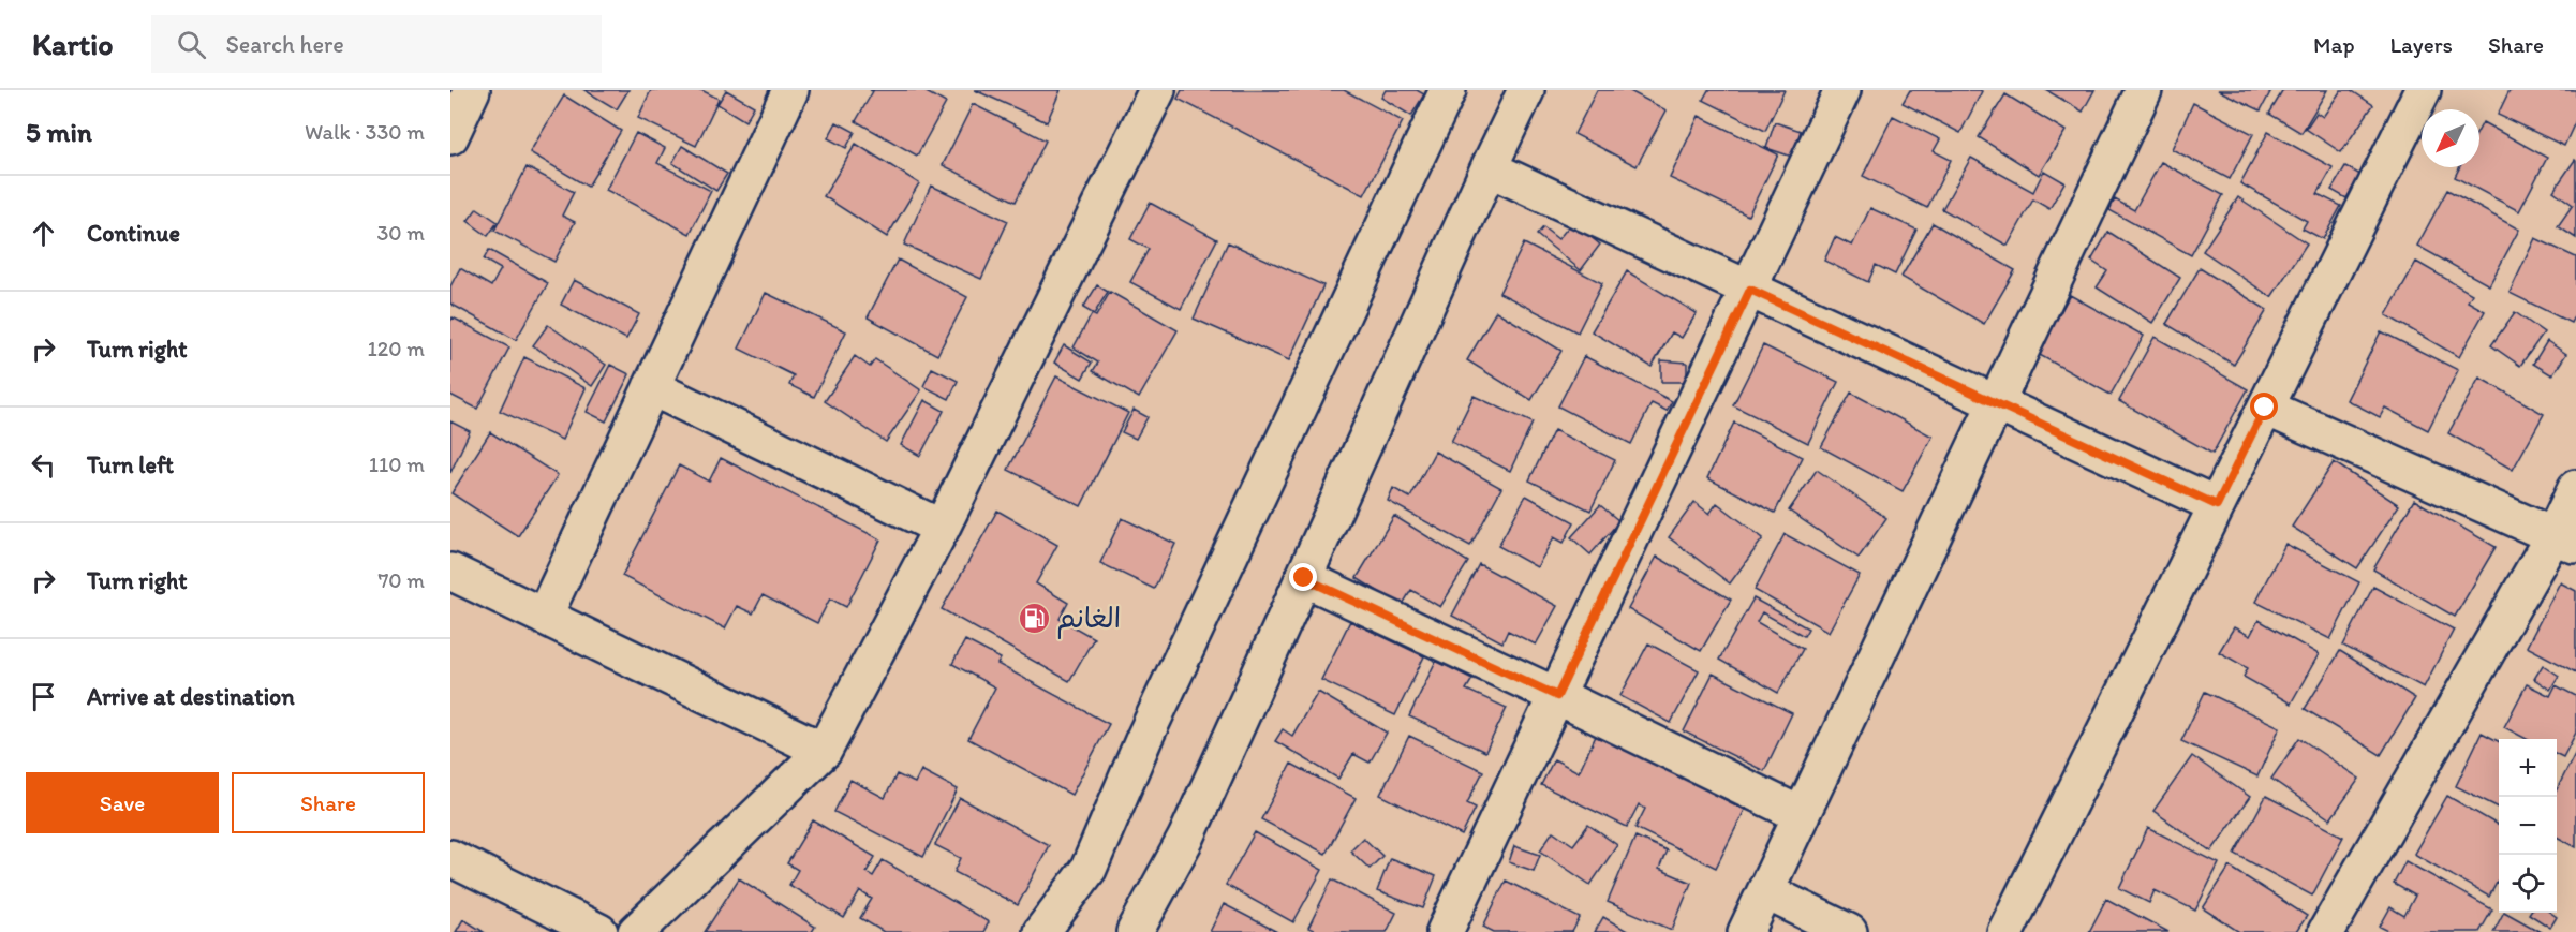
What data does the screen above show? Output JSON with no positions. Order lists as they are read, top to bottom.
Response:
{
  "places": {
    "fuel station": ["الغانم"]
  },
  "north": "bottom left",
  "page": {
    "header": "Kartio",
    "search": "Search here",
    "nav": ["Map", "Layers", "Share"],
    "heading": ["5 min", "Walk · 330 m"],
    "list": [
      ["Continue", "30 m"],
      ["Turn right", "120 m"],
      ["Turn left", "110 m"],
      ["Turn right", "70 m"],
      "Arrive at destination"
    ],
    "map_buttons": ["+", "−"],
    "buttons": ["Save", "Share"]
  }
}
